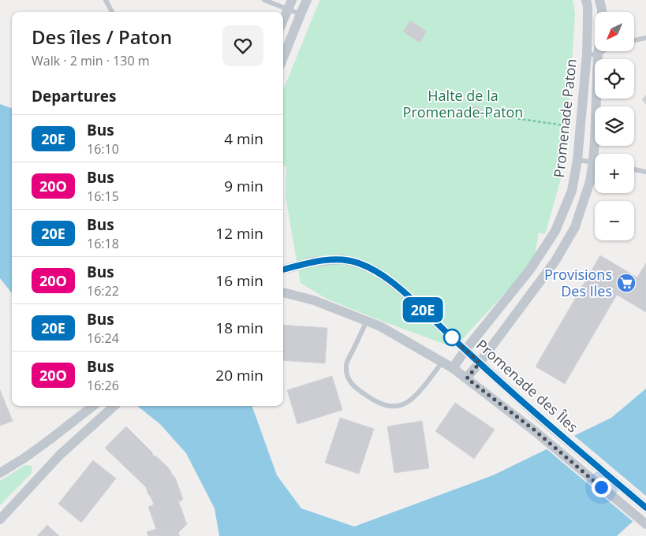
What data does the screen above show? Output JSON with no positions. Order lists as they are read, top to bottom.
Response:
{
  "streets": {
    "street": ["Promenade Paton", "Promenade des Îles"]
  },
  "crossings": [
    ["Promenade Paton", "Promenade des Îles"]
  ],
  "parks": ["Halte de la Promenade-Paton"],
  "places": {
    "supermarket": ["Provisions Des Iles"]
  },
  "lines": ["bus line 20E"],
  "north": "bottom left",
  "page": {
    "on_map": "20E",
    "map_buttons": ["+", "−"],
    "heading": [
      ["Des îles / Paton", "Walk · 2 min · 130 m"],
      "Departures"
    ],
    "list": [
      {
        "mark": "20E",
        "name": "Bus",
        "note": "16:10",
        "value": "4 min"
      },
      {
        "mark": "20O",
        "name": "Bus",
        "note": "16:15",
        "value": "9 min"
      },
      {
        "mark": "20E",
        "name": "Bus",
        "note": "16:18",
        "value": "12 min"
      },
      {
        "mark": "20O",
        "name": "Bus",
        "note": "16:22",
        "value": "16 min"
      },
      {
        "mark": "20E",
        "name": "Bus",
        "note": "16:24",
        "value": "18 min"
      },
      {
        "mark": "20O",
        "name": "Bus",
        "note": "16:26",
        "value": "20 min"
      }
    ]
  }
}
